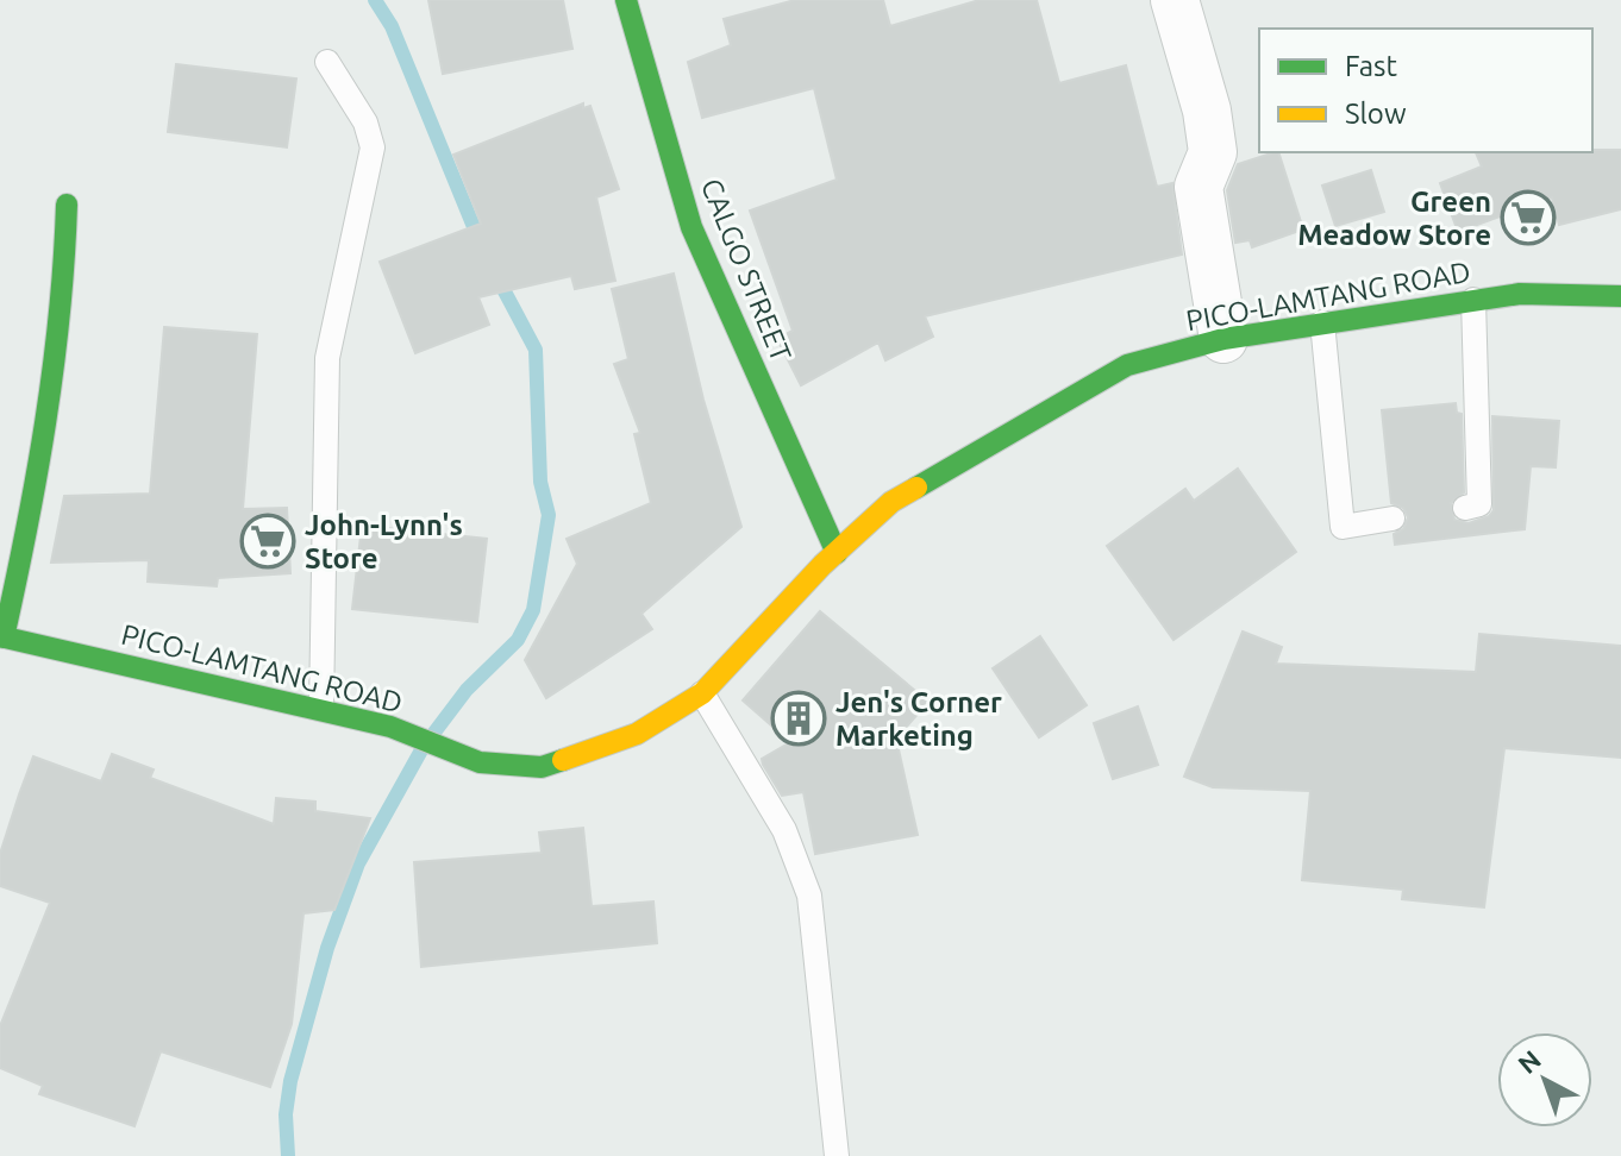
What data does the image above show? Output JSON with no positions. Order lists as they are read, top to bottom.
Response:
{
  "streets": {
    "main road": ["CALGO STREET", "PICO-LAMTANG ROAD"]
  },
  "crossings": [
    ["CALGO STREET", "PICO-LAMTANG ROAD"]
  ],
  "places": {
    "supermarket": ["Green Meadow Store", "John-Lynn's Store"],
    "building": ["Jen's Corner Marketing"]
  },
  "legend": ["Fast", "Slow"],
  "north": "top left"
}
